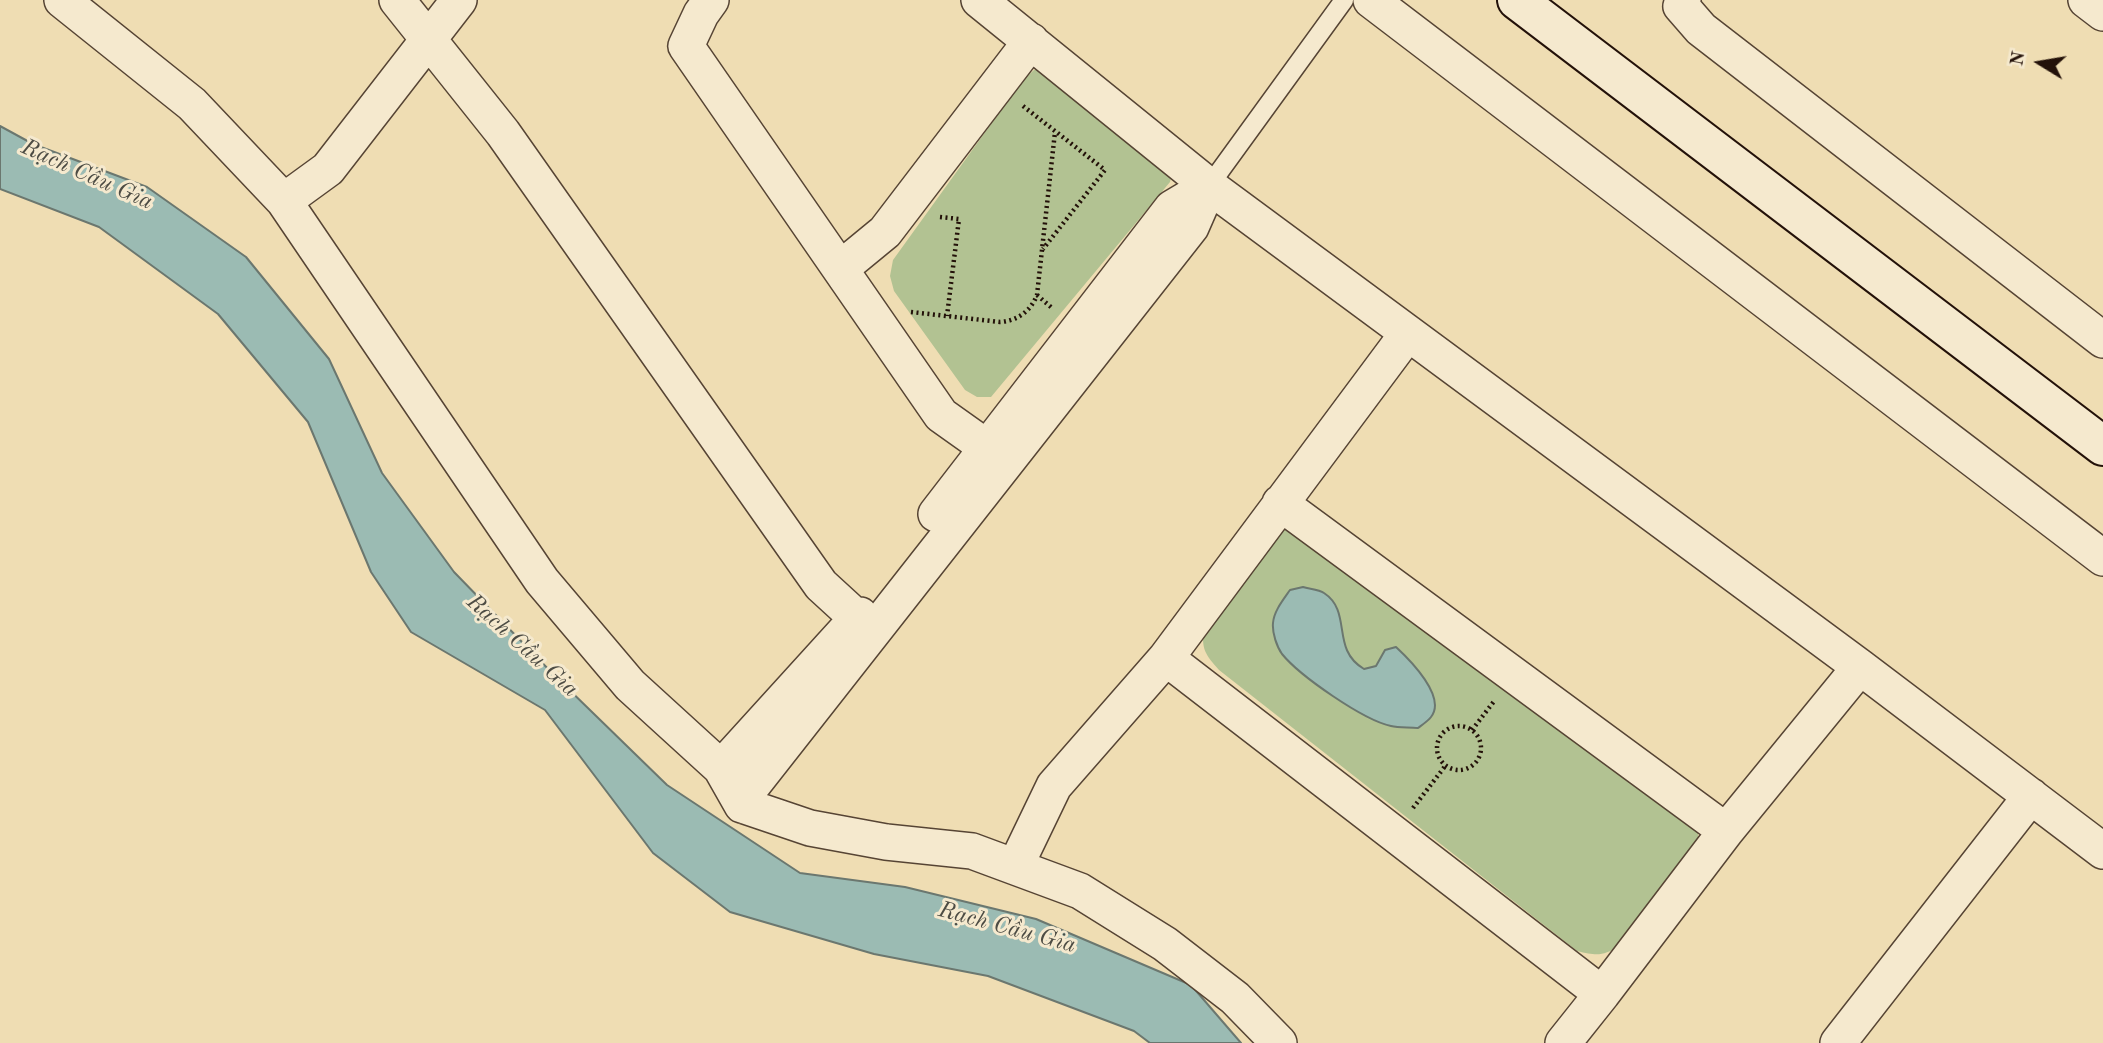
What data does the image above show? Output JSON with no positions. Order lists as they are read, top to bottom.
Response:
{
  "water": ["Rạch Cầu Gia"],
  "north": "left"
}
